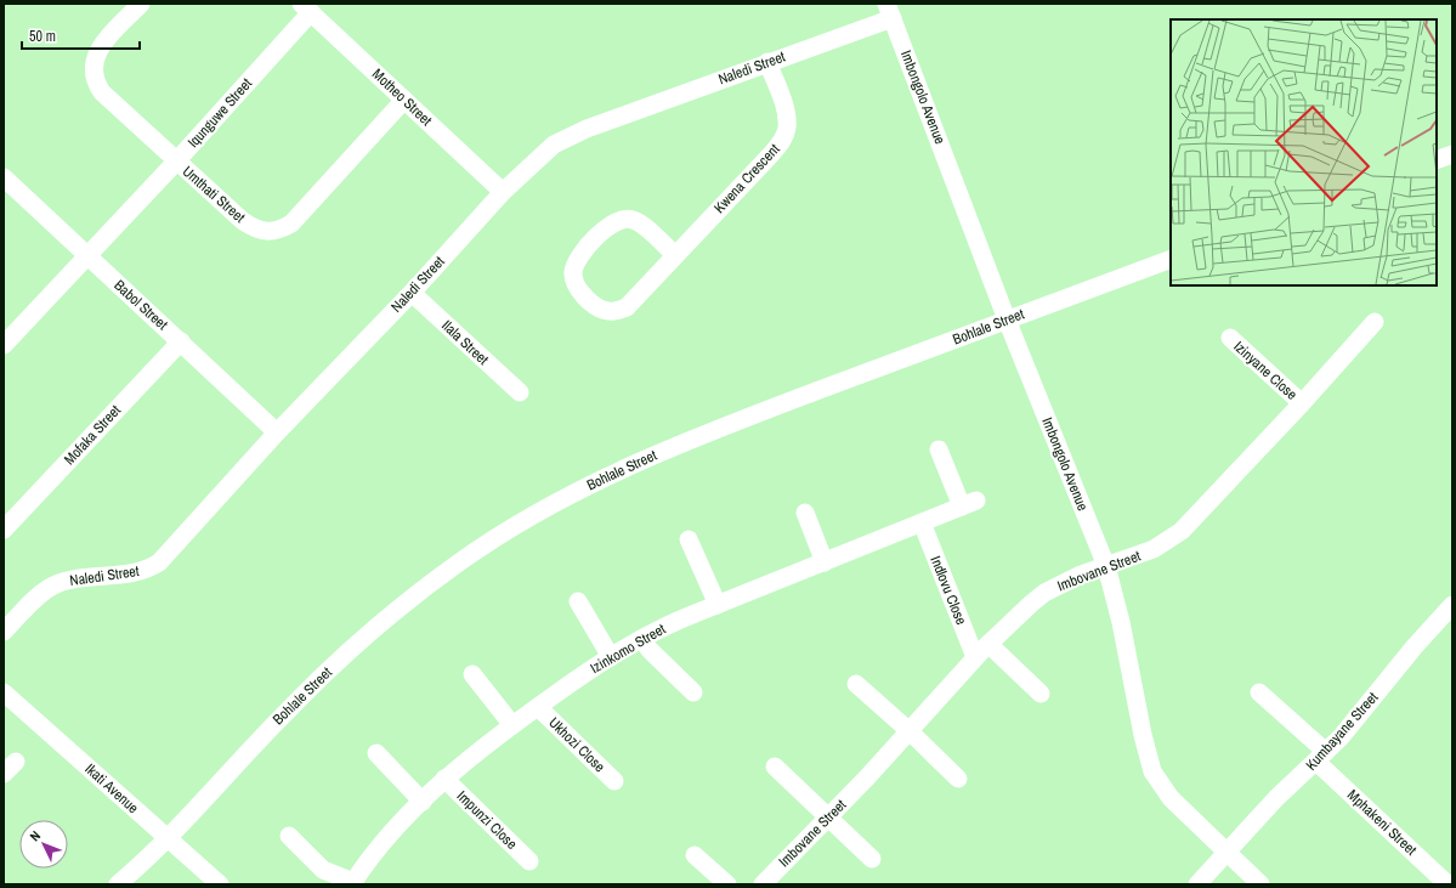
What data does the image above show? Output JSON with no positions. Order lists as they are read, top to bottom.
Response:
{
  "streets": {
    "street": [
      "Naledi Street",
      "Motheo Street",
      "Imbongolo Avenue",
      "Iqunguwe Street",
      "Kwena Crescent",
      "Umthati Street",
      "Babol Street",
      "Bohlale Street",
      "Ilala Street",
      "Izinyane Close",
      "Mofaka Street",
      "Imbovane Street",
      "Indlovu Close",
      "Izinkomo Street",
      "Kumbayane Street",
      "Ukhozi Close",
      "Ikati Avenue",
      "Impunzi Close",
      "Mphakeni Street"
    ]
  },
  "crossings": [
    ["Naledi Street", "Motheo Street"],
    ["Naledi Street", "Imbongolo Avenue"],
    ["Naledi Street", "Kwena Crescent"],
    ["Naledi Street", "Babol Street"],
    ["Naledi Street", "Ilala Street"],
    ["Motheo Street", "Iqunguwe Street"],
    ["Motheo Street", "Umthati Street"],
    ["Imbongolo Avenue", "Bohlale Street"],
    ["Imbongolo Avenue", "Imbovane Street"],
    ["Imbongolo Avenue", "Kumbayane Street"],
    ["Iqunguwe Street", "Umthati Street"],
    ["Iqunguwe Street", "Babol Street"],
    ["Babol Street", "Mofaka Street"],
    ["Bohlale Street", "Ikati Avenue"],
    ["Izinyane Close", "Imbovane Street"],
    ["Imbovane Street", "Indlovu Close"],
    ["Indlovu Close", "Izinkomo Street"],
    ["Izinkomo Street", "Ukhozi Close"],
    ["Izinkomo Street", "Impunzi Close"],
    ["Kumbayane Street", "Mphakeni Street"]
  ],
  "scale_bar": "50 m",
  "north": "top left"
}
